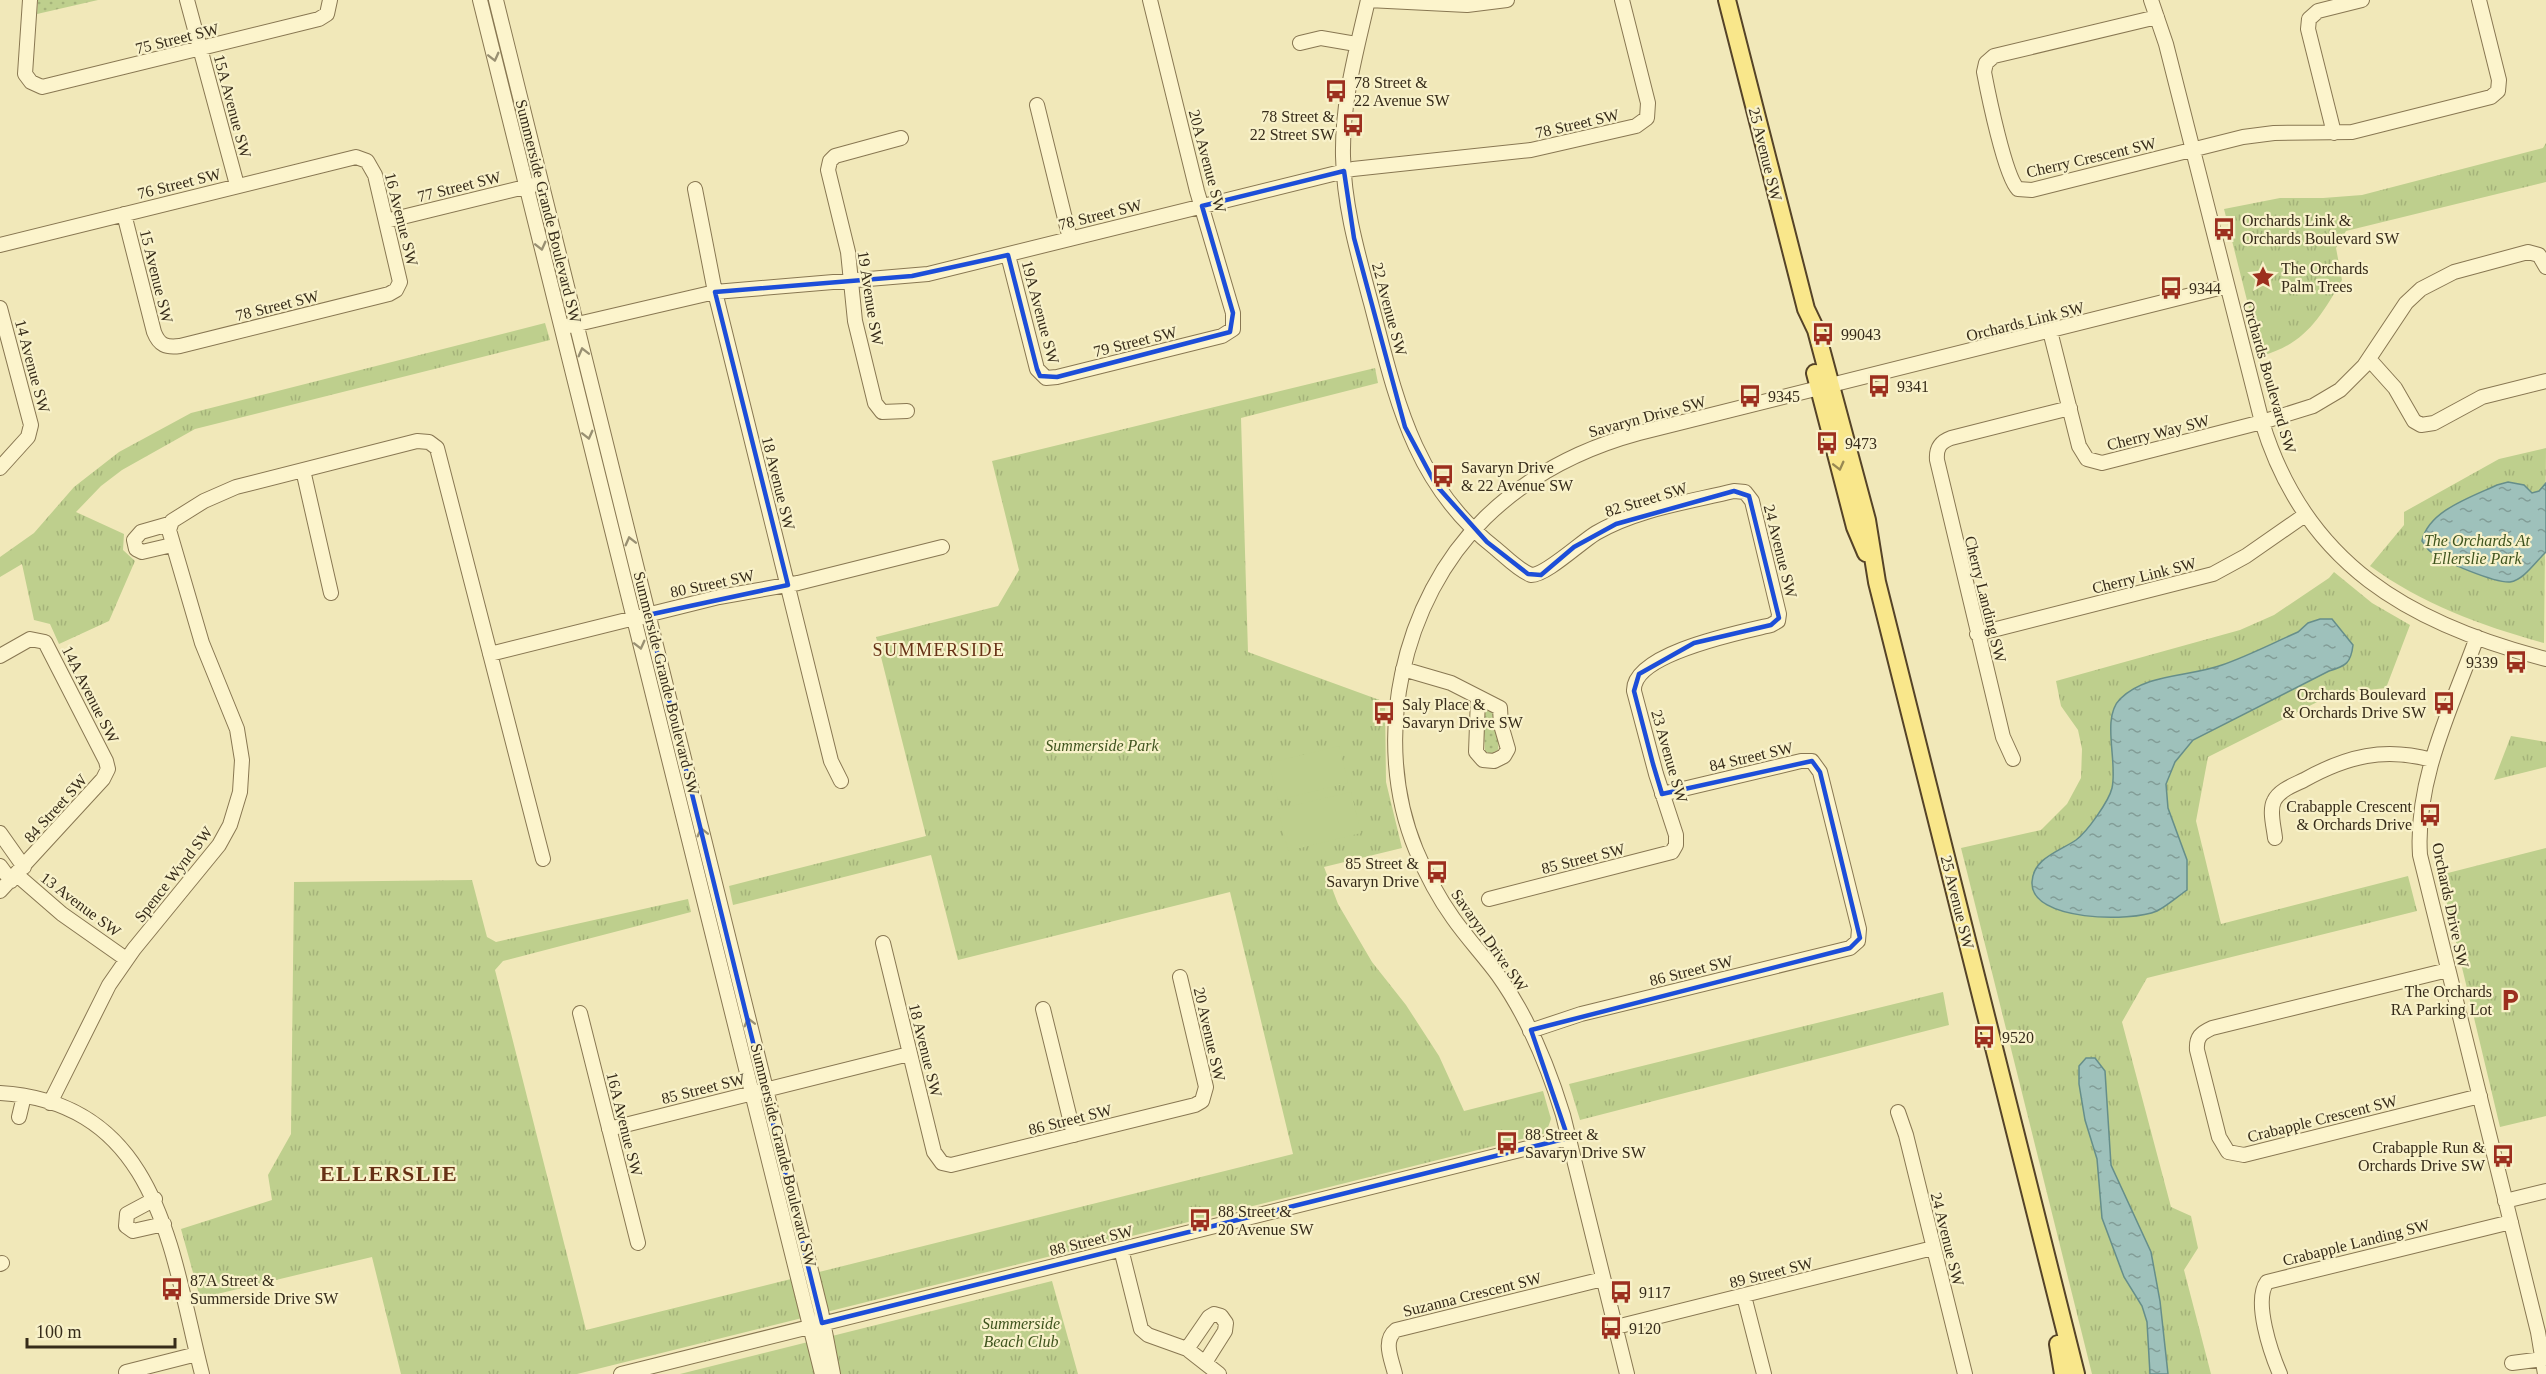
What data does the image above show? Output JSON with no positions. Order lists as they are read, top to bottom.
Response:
{
  "streets": {
    "main road": ["25 Avenue SW"],
    "street": [
      "75 Street SW",
      "15A Avenue SW",
      "78 Street SW",
      "Cherry Crescent SW",
      "20A Avenue SW",
      "76 Street SW",
      "77 Street SW",
      "Summerside Grande Boulevard SW",
      "16 Avenue SW",
      "15 Avenue SW",
      "19 Avenue SW",
      "22 Avenue SW",
      "19A Avenue SW",
      "Orchards Link SW",
      "79 Street SW",
      "14 Avenue SW",
      "Orchards Boulevard SW",
      "Savaryn Drive SW",
      "Cherry Way SW",
      "18 Avenue SW",
      "82 Street SW",
      "24 Avenue SW",
      "Cherry Link SW",
      "80 Street SW",
      "Cherry Landing SW",
      "14A Avenue SW",
      "23 Avenue SW",
      "84 Street SW",
      "85 Street SW",
      "Spence Wynd SW",
      "13 Avenue SW",
      "Orchards Drive SW",
      "86 Street SW",
      "20 Avenue SW",
      "Crabapple Crescent SW",
      "16A Avenue SW",
      "88 Street SW",
      "Crabapple Landing SW",
      "89 Street SW",
      "Suzanna Crescent SW"
    ]
  },
  "crossings": [
    ["75 Street SW", "15A Avenue SW"],
    ["15A Avenue SW", "76 Street SW"],
    ["78 Street SW", "20A Avenue SW"],
    ["78 Street SW", "Summerside Grande Boulevard SW"],
    ["78 Street SW", "16 Avenue SW"],
    ["78 Street SW", "15 Avenue SW"],
    ["78 Street SW", "19 Avenue SW"],
    ["78 Street SW", "22 Avenue SW"],
    ["78 Street SW", "19A Avenue SW"],
    ["78 Street SW", "18 Avenue SW"],
    ["25 Avenue SW", "Orchards Link SW"],
    ["25 Avenue SW", "Savaryn Drive SW"],
    ["Cherry Crescent SW", "Orchards Boulevard SW"],
    ["20A Avenue SW", "79 Street SW"],
    ["76 Street SW", "16 Avenue SW"],
    ["76 Street SW", "15 Avenue SW"],
    ["77 Street SW", "Summerside Grande Boulevard SW"],
    ["77 Street SW", "16 Avenue SW"],
    ["Summerside Grande Boulevard SW", "80 Street SW"],
    ["Summerside Grande Boulevard SW", "85 Street SW"],
    ["Summerside Grande Boulevard SW", "88 Street SW"],
    ["22 Avenue SW", "Savaryn Drive SW"],
    ["22 Avenue SW", "82 Street SW"],
    ["19A Avenue SW", "79 Street SW"],
    ["Orchards Link SW", "Orchards Boulevard SW"],
    ["Orchards Link SW", "Savaryn Drive SW"],
    ["Orchards Link SW", "Cherry Way SW"],
    ["Orchards Boulevard SW", "Cherry Way SW"],
    ["Orchards Boulevard SW", "Cherry Link SW"],
    ["Orchards Boulevard SW", "Orchards Drive SW"],
    ["Savaryn Drive SW", "86 Street SW"],
    ["Savaryn Drive SW", "88 Street SW"],
    ["Savaryn Drive SW", "89 Street SW"],
    ["Savaryn Drive SW", "Suzanna Crescent SW"],
    ["Cherry Way SW", "Cherry Landing SW"],
    ["18 Avenue SW", "80 Street SW"],
    ["18 Avenue SW", "85 Street SW"],
    ["18 Avenue SW", "86 Street SW"],
    ["82 Street SW", "24 Avenue SW"],
    ["24 Avenue SW", "23 Avenue SW"],
    ["24 Avenue SW", "89 Street SW"],
    ["Cherry Link SW", "Cherry Landing SW"],
    ["14A Avenue SW", "84 Street SW"],
    ["23 Avenue SW", "84 Street SW"],
    ["23 Avenue SW", "85 Street SW"],
    ["84 Street SW", "13 Avenue SW"],
    ["84 Street SW", "86 Street SW"],
    ["85 Street SW", "16A Avenue SW"],
    ["Spence Wynd SW", "13 Avenue SW"],
    ["Orchards Drive SW", "Crabapple Crescent SW"],
    ["Orchards Drive SW", "Crabapple Landing SW"],
    ["86 Street SW", "20 Avenue SW"]
  ],
  "districts": ["SUMMERSIDE", "ELLERSLIE"],
  "parks": ["The Orchards At Ellerslie Park", "Summerside Park", "Summerside Beach Club"],
  "places": {
    "bus stop": [
      "78 Street & 22 Avenue SW",
      "78 Street & 22 Street SW",
      "Orchards Link & Orchards Boulevard SW",
      "9344",
      "99043",
      "9341",
      "9345",
      "9473",
      "Savaryn Drive & 22 Avenue SW",
      "9339",
      "Orchards Boulevard & Orchards Drive SW",
      "Saly Place & Savaryn Drive SW",
      "Crabapple Crescent & Orchards Drive",
      "85 Street & Savaryn Drive",
      "9520",
      "88 Street & Savaryn Drive SW",
      "Crabapple Run & Orchards Drive SW",
      "88 Street & 20 Avenue SW",
      "87A Street & Summerside Drive SW",
      "9117",
      "9120"
    ],
    "place": ["The Orchards Palm Trees"],
    "parking": ["The Orchards RA Parking Lot"]
  },
  "scale_bar": "100 m"
}
